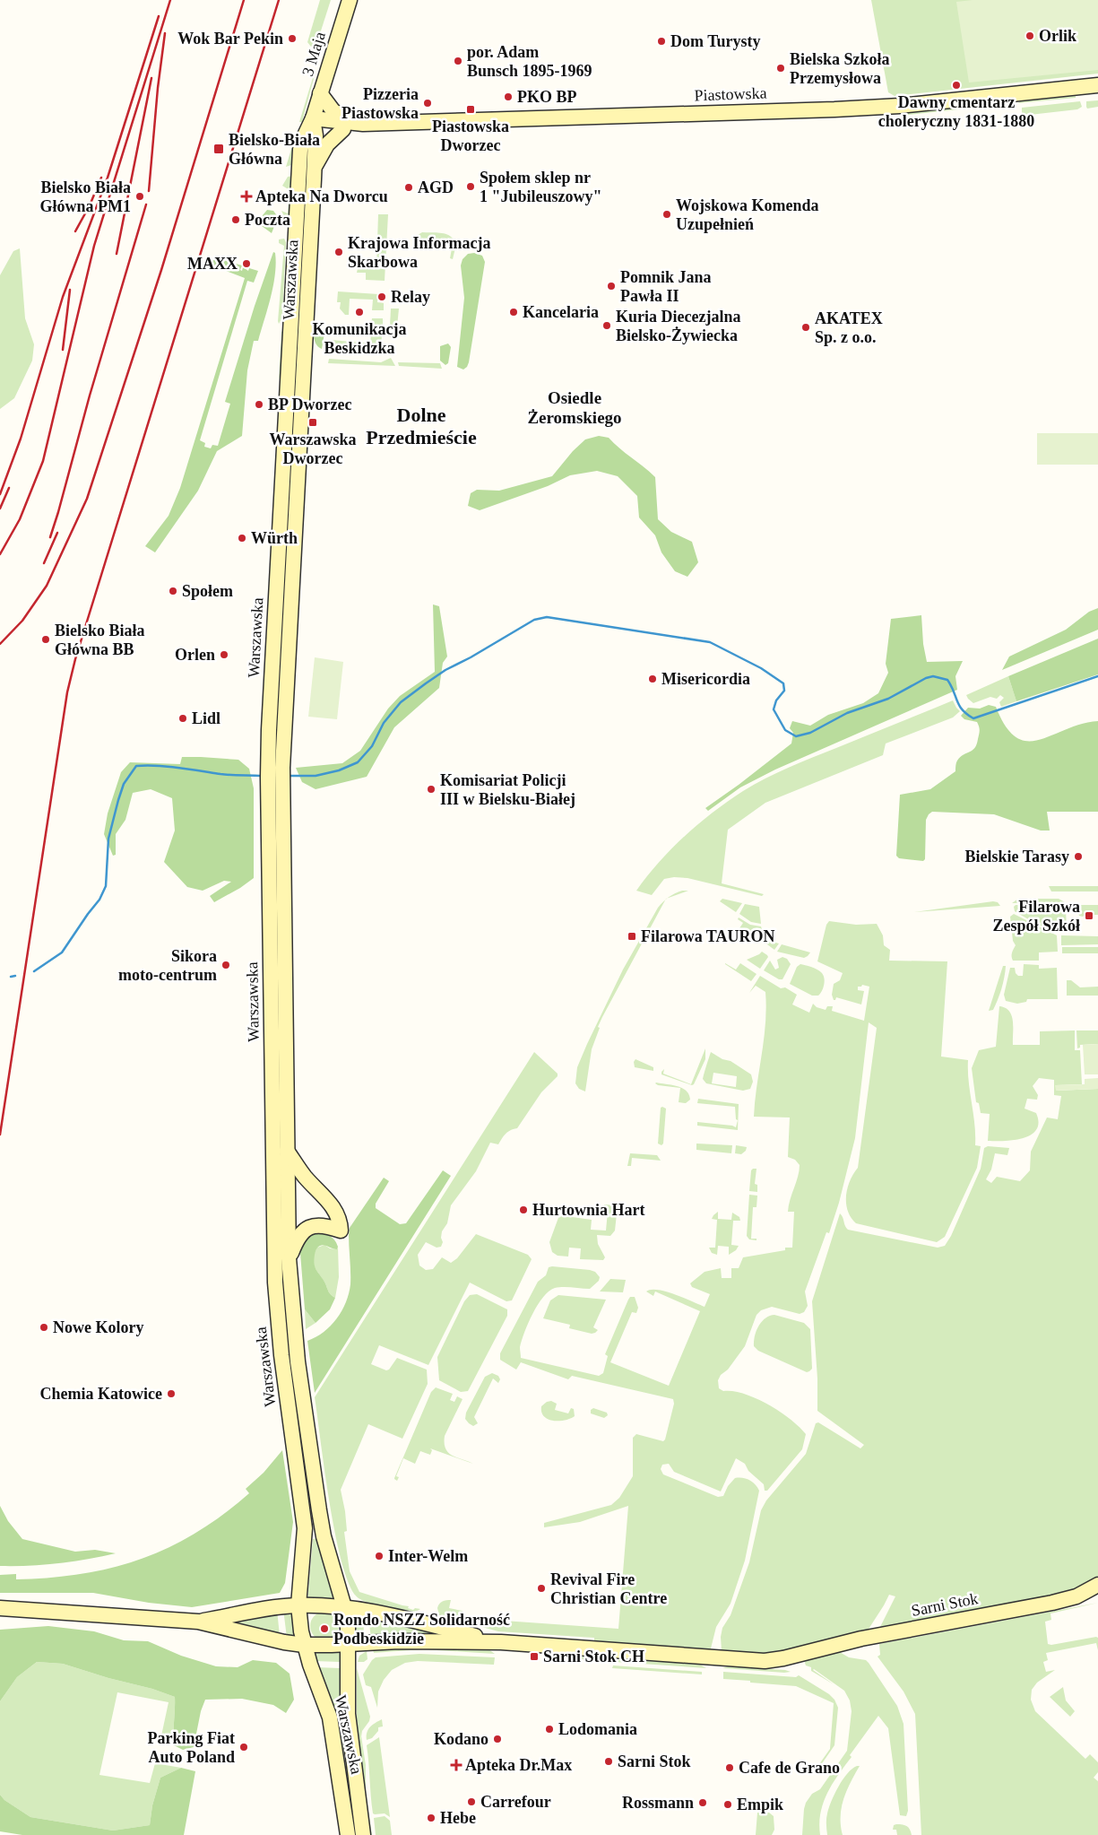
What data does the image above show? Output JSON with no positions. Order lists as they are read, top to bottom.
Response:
{
  "streets": {
    "main road": [
      "3 Maja",
      "Piastowska",
      "Warszawska",
      "Sarni Stok"
    ]
  },
  "crossings": [
    ["3 Maja", "Piastowska"],
    ["3 Maja", "Warszawska"],
    ["Piastowska", "Warszawska"],
    ["Warszawska", "Sarni Stok"]
  ],
  "districts": ["Osiedle Żeromskiego", "Dolne Przedmieście"],
  "places": {
    "other": [
      "Orlik",
      "Wok Bar Pekin",
      "Dom Turysty",
      "por. Adam Bunsch 1895-1969",
      "Bielska Szkoła Przemysłowa",
      "Dawny cmentarz choleryczny 1831-1880",
      "PKO BP",
      "Pizzeria Piastowska",
      "Społem sklep nr 1 \"Jubileuszowy\"",
      "AGD",
      "Bielsko Biała Główna PM1",
      "Wojskowa Komenda Uzupełnień",
      "Poczta",
      "Krajowa Informacja Skarbowa",
      "MAXX",
      "Pomnik Jana Pawła II",
      "Relay",
      "Komunikacja Beskidzka",
      "Kancelaria",
      "Kuria Diecezjalna Bielsko-Żywiecka",
      "AKATEX Sp. z o.o.",
      "BP Dworzec",
      "Würth",
      "Społem",
      "Bielsko Biała Główna BB",
      "Orlen",
      "Misericordia",
      "Lidl",
      "Komisariat Policji III w Bielsku-Białej",
      "Bielskie Tarasy",
      "Sikora moto-centrum",
      "Hurtownia Hart",
      "Nowe Kolory",
      "Chemia Katowice",
      "Inter-Welm",
      "Revival Fire Christian Centre",
      "Rondo NSZZ Solidarność Podbeskidzie",
      "Lodomania",
      "Kodano",
      "Parking Fiat Auto Poland",
      "Sarni Stok",
      "Cafe de Grano",
      "Carrefour",
      "Rossmann",
      "Empik",
      "Hebe"
    ],
    "transit": [
      "Piastowska Dworzec",
      "Bielsko-Biała Główna",
      "Warszawska Dworzec",
      "Filarowa Zespół Szkół",
      "Filarowa TAURON",
      "Sarni Stok CH"
    ],
    "health": ["Apteka Na Dworcu", "Apteka Dr.Max"]
  }
}
